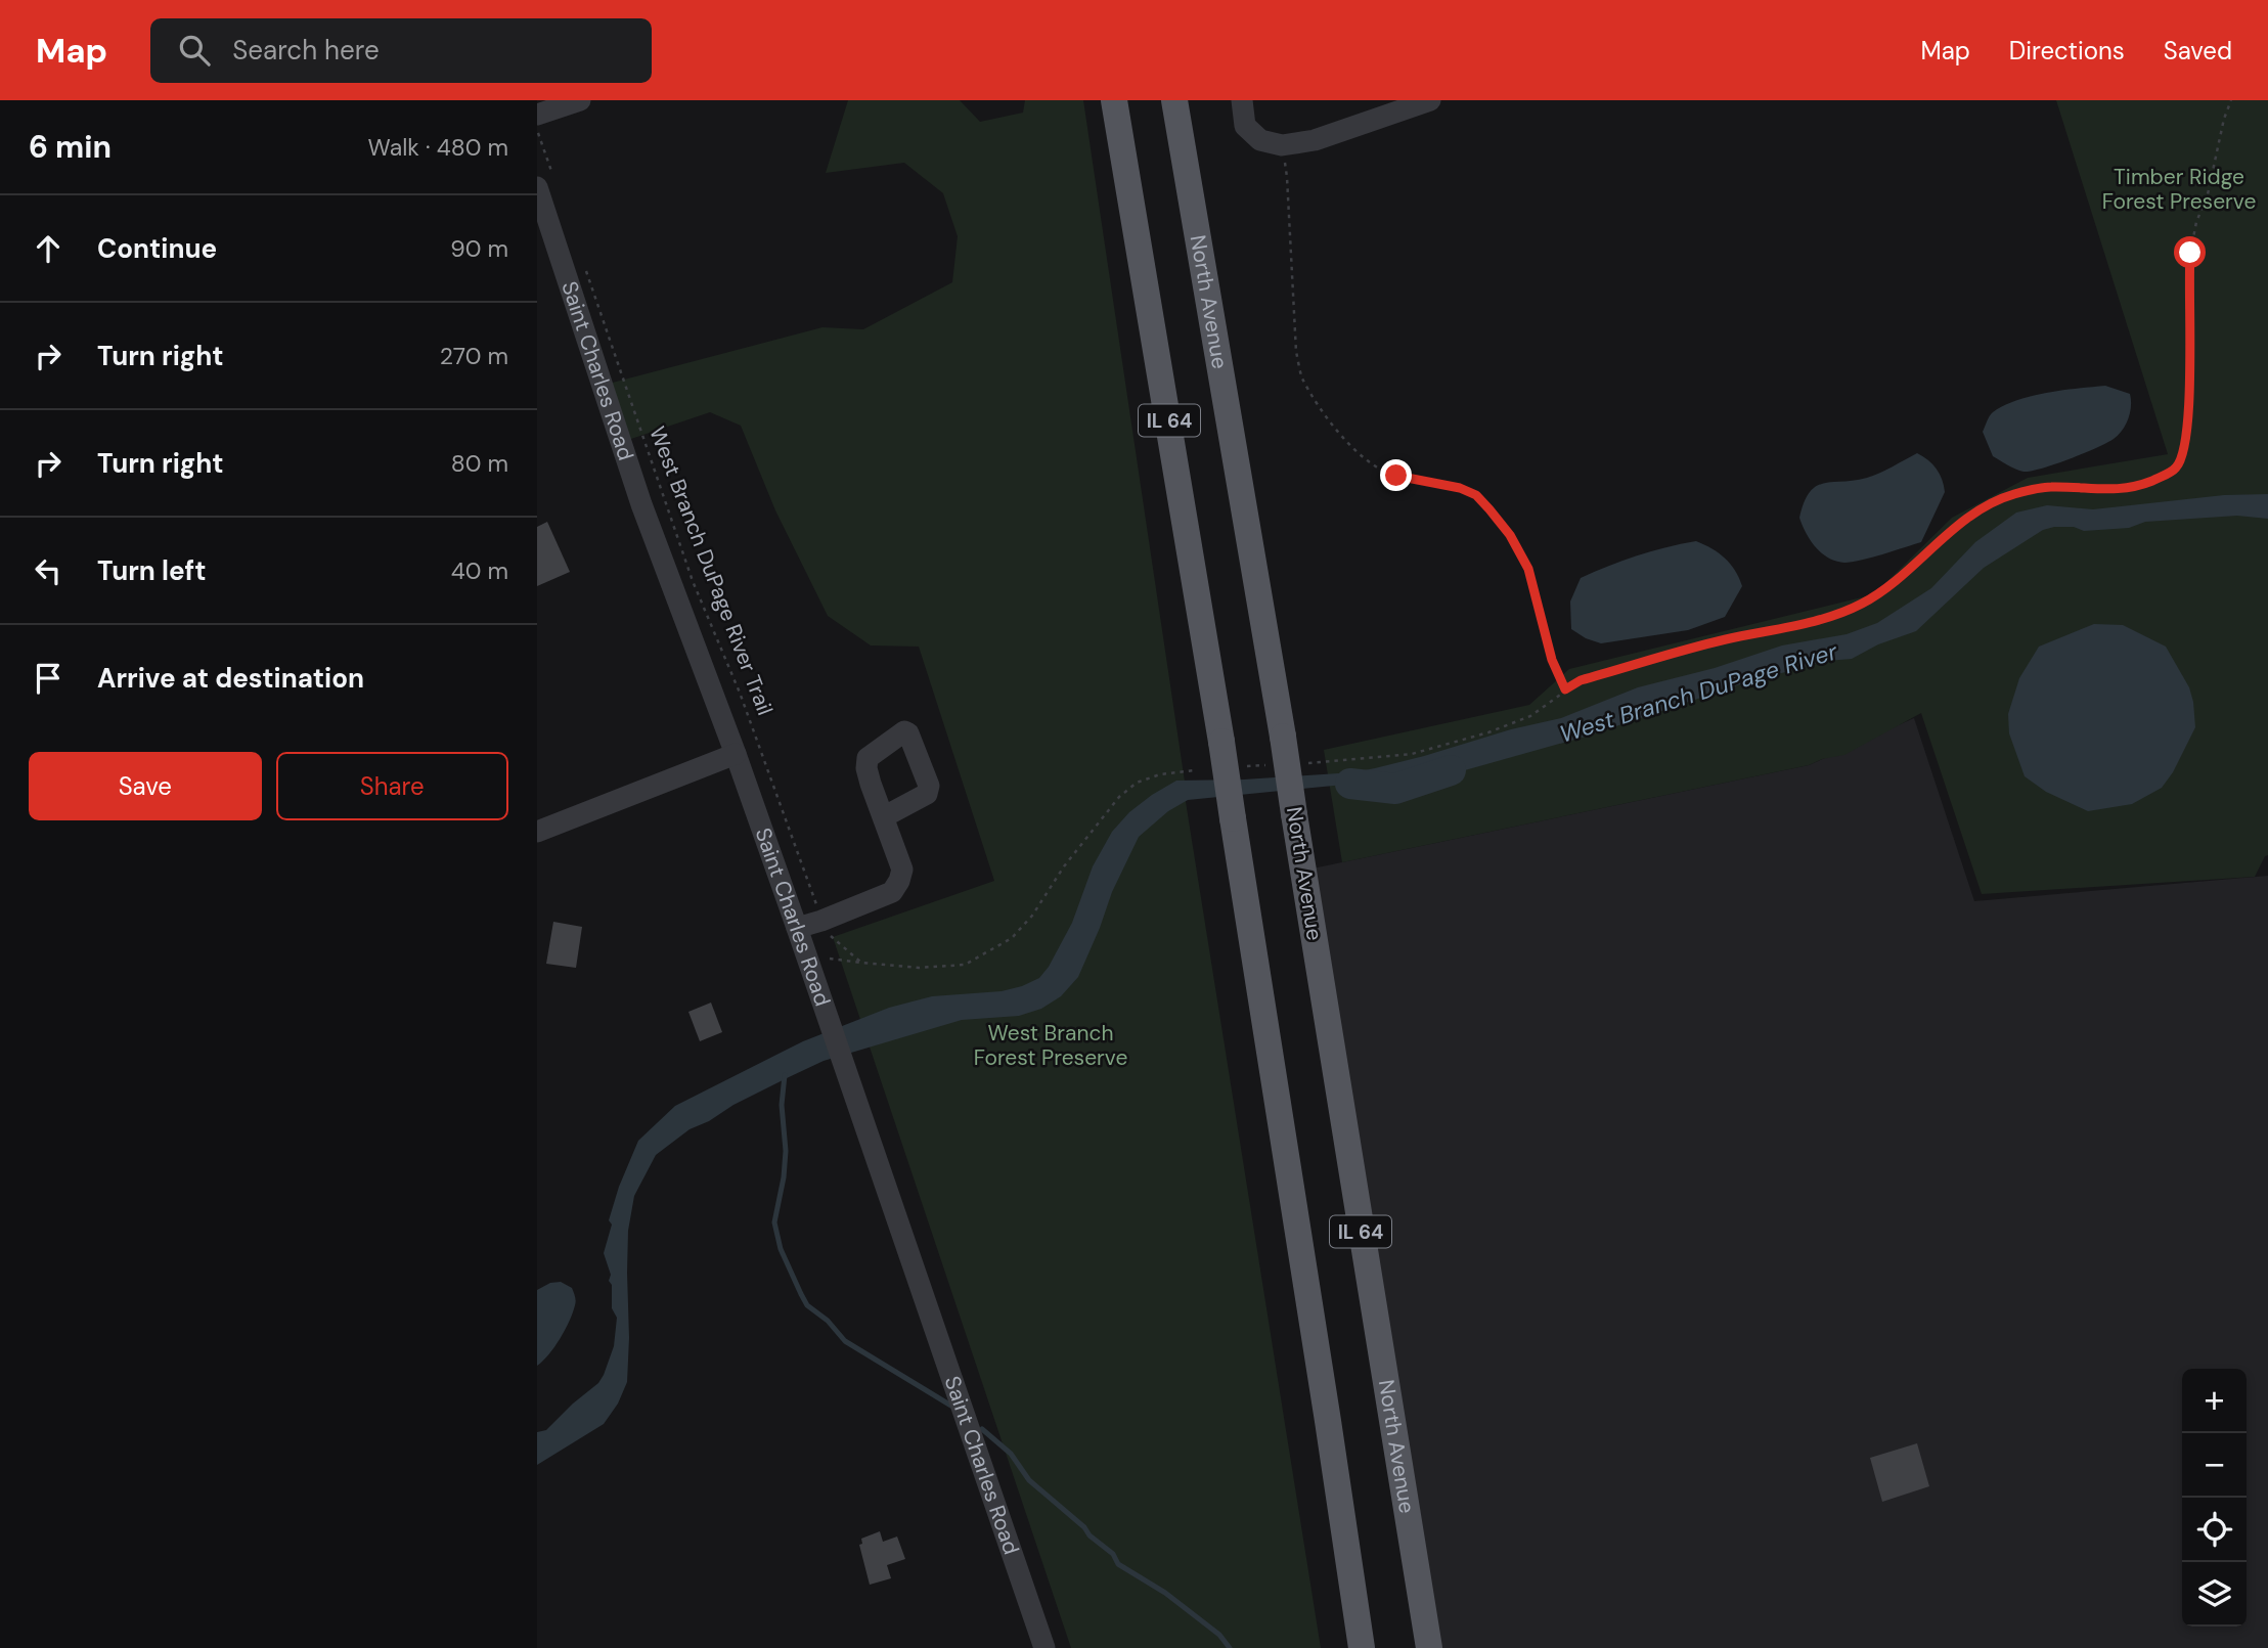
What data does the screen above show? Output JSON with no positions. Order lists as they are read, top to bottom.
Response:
{
  "streets": {
    "main road": ["North Avenue", "IL 64"],
    "street": ["Saint Charles Road"],
    "path": ["West Branch DuPage River Trail"]
  },
  "water": ["West Branch DuPage River"],
  "parks": ["Timber Ridge Forest Preserve", "West Branch Forest Preserve"],
  "page": {
    "header": "Map",
    "search": "Search here",
    "nav": ["Map", "Directions", "Saved"],
    "heading": ["6 min", "Walk · 480 m"],
    "list": [
      ["Continue", "90 m"],
      ["Turn right", "270 m"],
      ["Turn right", "80 m"],
      ["Turn left", "40 m"],
      "Arrive at destination"
    ],
    "buttons": ["Save", "Share"],
    "map_buttons": ["+", "−"]
  }
}
